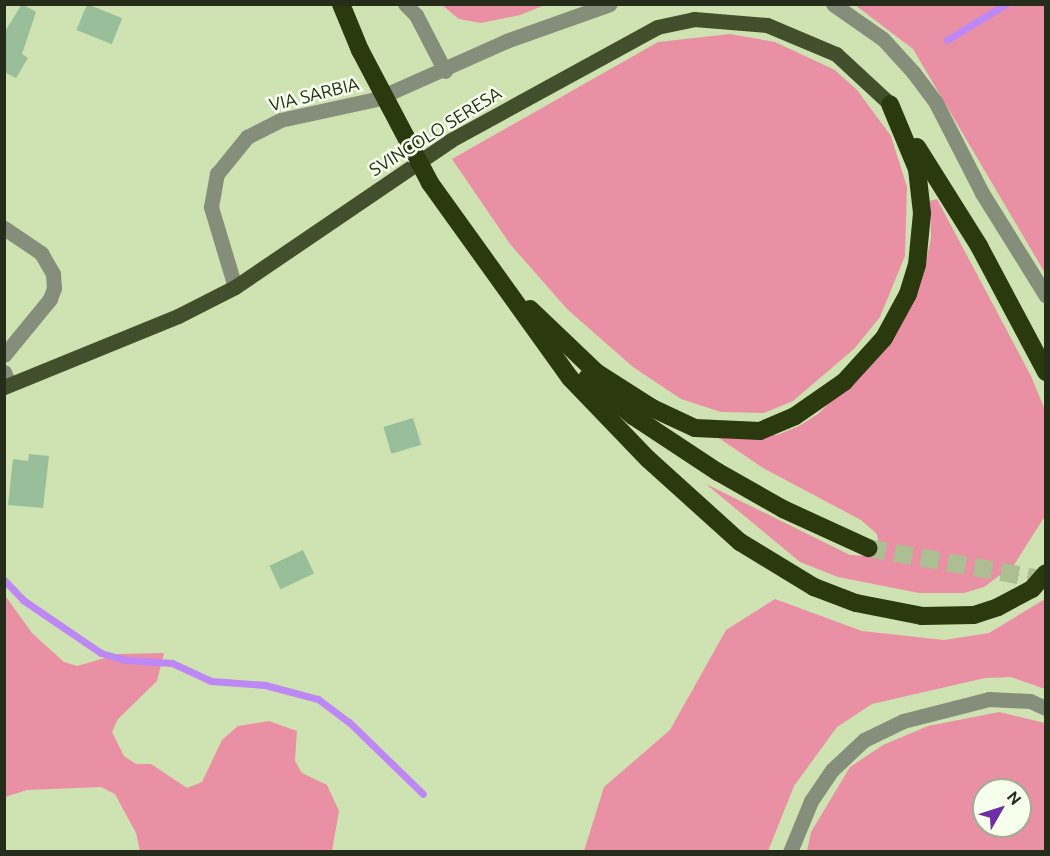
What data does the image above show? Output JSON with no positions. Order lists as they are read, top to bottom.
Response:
{
  "streets": {
    "main road": ["SVINCOLO SERESA"],
    "street": ["VIA SARBIA"]
  },
  "crossings": [
    ["VIA SARBIA", "SVINCOLO SERESA"]
  ],
  "north": "top right"
}
